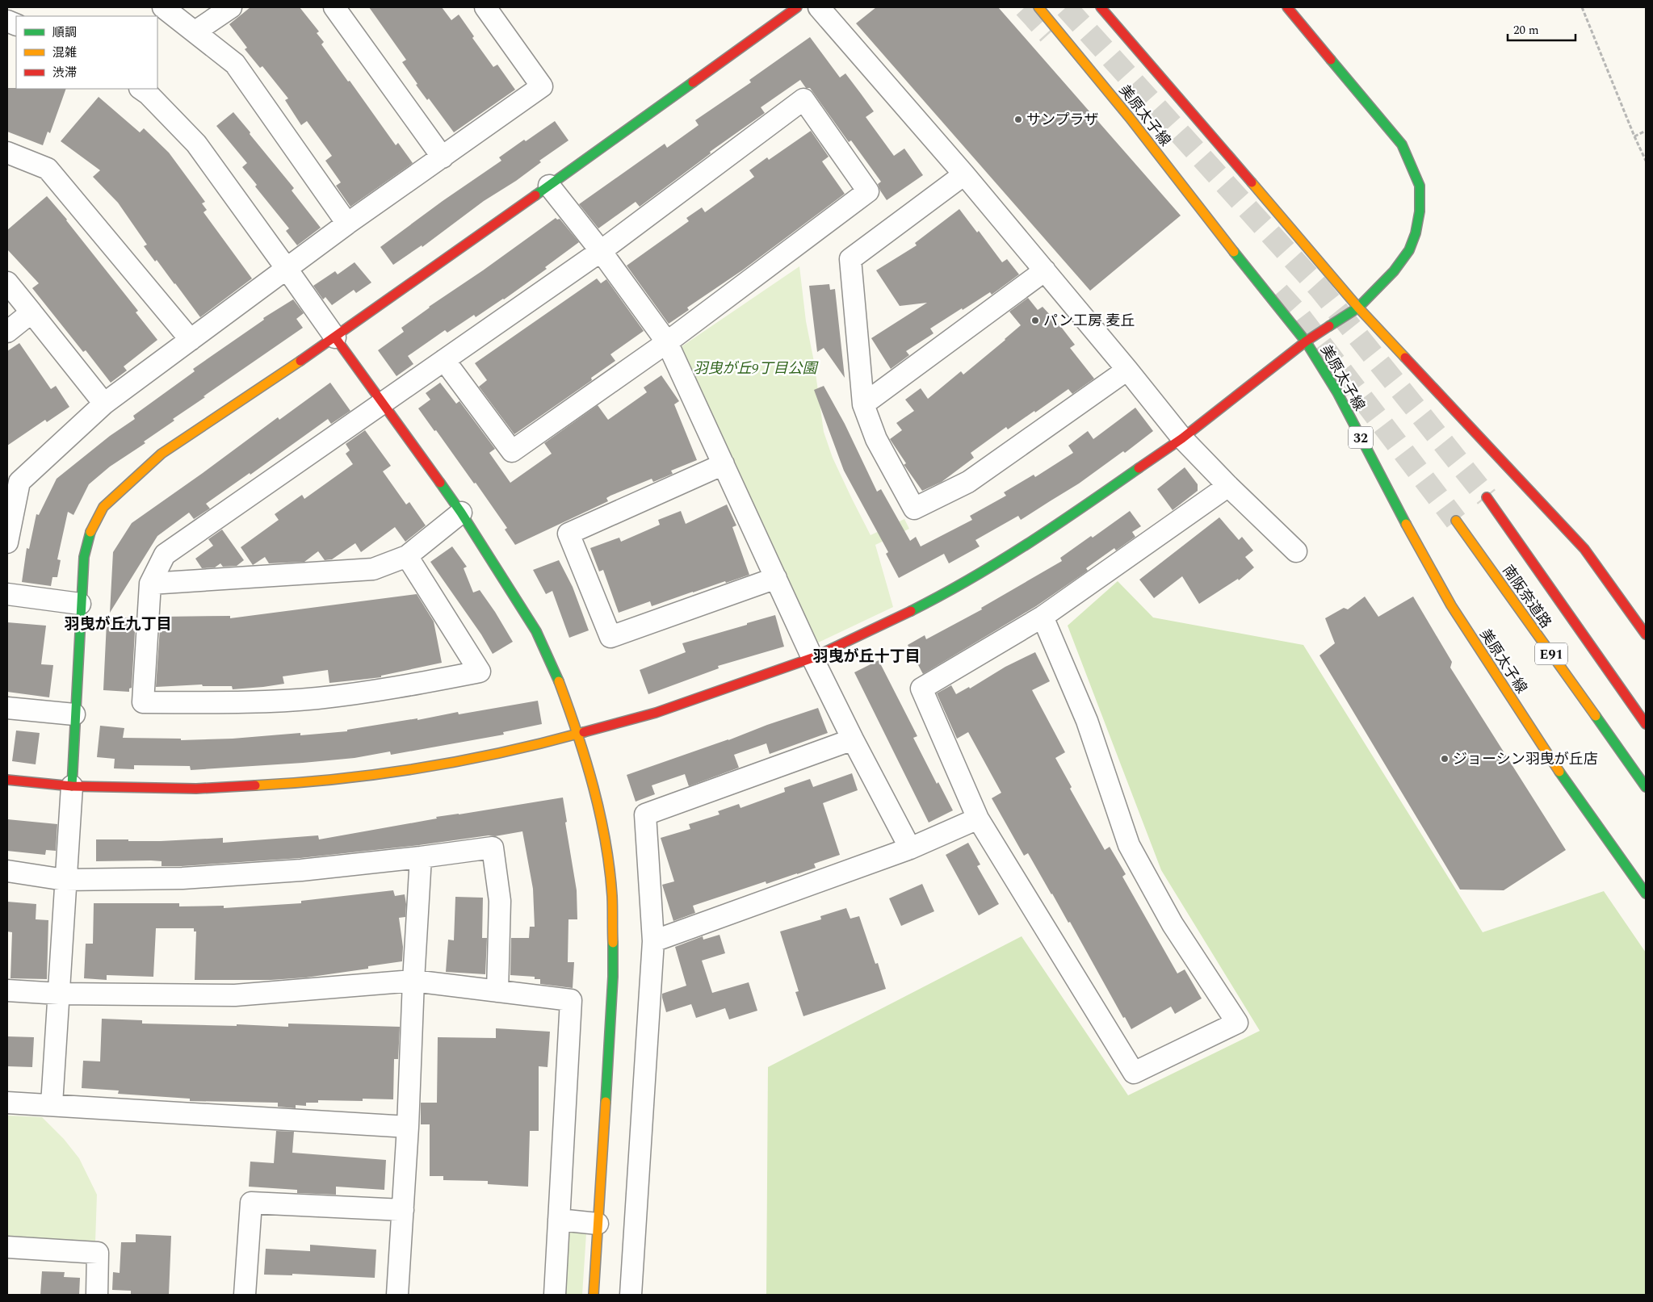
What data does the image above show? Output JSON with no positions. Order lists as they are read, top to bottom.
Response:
{
  "streets": {
    "main road": [
      "美原太子線",
      "32",
      "南阪奈道路",
      "E91"
    ]
  },
  "districts": ["羽曳が丘九丁目", "羽曳が丘十丁目"],
  "parks": ["羽曳が丘9丁目公園"],
  "places": ["サンプラザ", "パン工房 麦丘", "ジョーシン羽曳が丘店"],
  "legend": ["順調", "混雑", "渋滞"],
  "scale_bar": "20 m"
}
